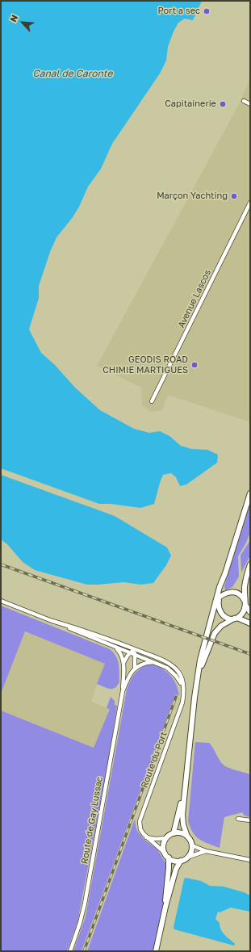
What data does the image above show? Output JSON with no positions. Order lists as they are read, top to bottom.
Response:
{
  "streets": {
    "street": ["Avenue Lascos", "Route du Port", "Route de Gay Lussac"]
  },
  "crossings": [
    ["Route du Port", "Route de Gay Lussac"]
  ],
  "water": ["Canal de Caronte"],
  "places": [
    "Port a sec",
    "Capitainerie",
    "Marçon Yachting",
    "GEODIS ROAD CHIMIE MARTIGUES"
  ],
  "north": "top left"
}
